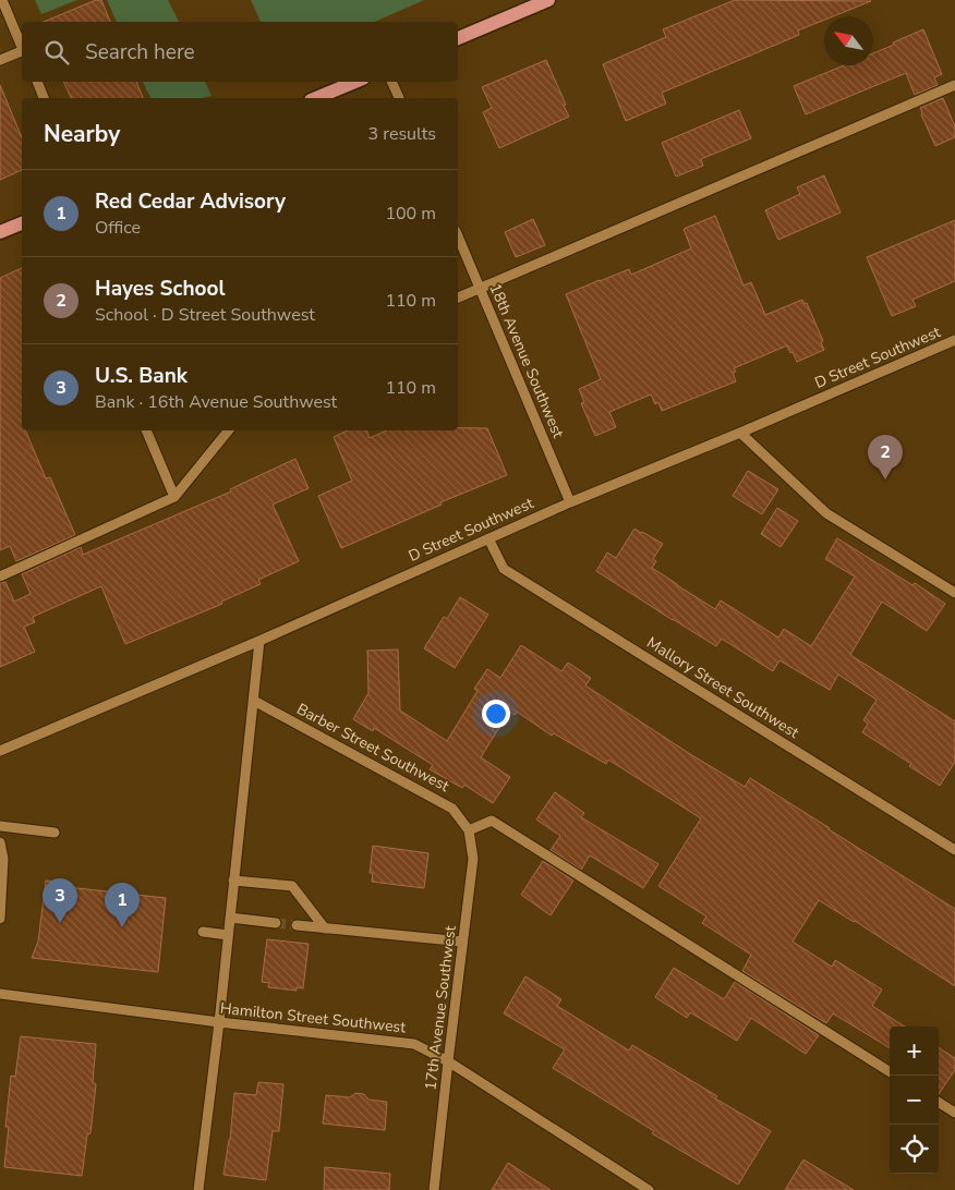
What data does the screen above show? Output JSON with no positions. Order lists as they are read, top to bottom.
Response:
{
  "streets": {
    "street": [
      "D Street Southwest",
      "18th Avenue Southwest",
      "Mallory Street Southwest",
      "Barber Street Southwest",
      "17th Avenue Southwest",
      "Hamilton Street Southwest"
    ]
  },
  "crossings": [
    ["D Street Southwest", "18th Avenue Southwest"],
    ["D Street Southwest", "Mallory Street Southwest"],
    ["Barber Street Southwest", "17th Avenue Southwest"],
    ["17th Avenue Southwest", "Hamilton Street Southwest"]
  ],
  "north": "top left",
  "page": {
    "search": "Search here",
    "heading": ["Nearby", "3 results"],
    "list": [
      {
        "mark": "1",
        "name": "Red Cedar Advisory",
        "note": "Office",
        "value": "100 m"
      },
      {
        "mark": "2",
        "name": "Hayes School",
        "note": "School · D Street Southwest",
        "value": "110 m"
      },
      {
        "mark": "3",
        "name": "U.S. Bank",
        "note": "Bank · 16th Avenue Southwest",
        "value": "110 m"
      }
    ],
    "pins": ["2", "3", "1"],
    "map_buttons": ["+", "−"]
  }
}
